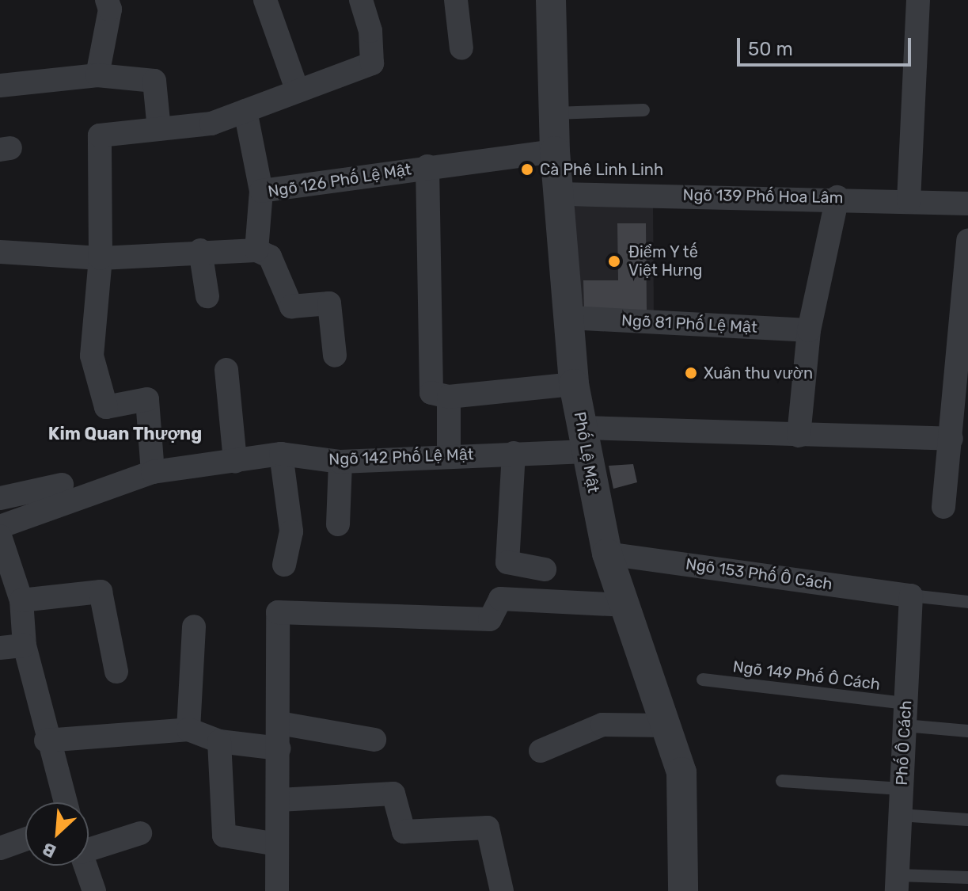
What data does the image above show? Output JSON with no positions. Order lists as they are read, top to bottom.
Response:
{
  "streets": {
    "street": [
      "Ngõ 126 Phố Lệ Mật",
      "Ngõ 139 Phố Hoa Lâm",
      "Ngõ 81 Phố Lệ Mật",
      "Phố Lệ Mật",
      "Ngõ 142 Phố Lệ Mật",
      "Ngõ 153 Phố Ô Cách",
      "Phố Ô Cách"
    ],
    "lane": ["Ngõ 149 Phố Ô Cách"]
  },
  "crossings": [
    ["Ngõ 126 Phố Lệ Mật", "Phố Lệ Mật"],
    ["Ngõ 139 Phố Hoa Lâm", "Phố Lệ Mật"],
    ["Ngõ 81 Phố Lệ Mật", "Phố Lệ Mật"],
    ["Phố Lệ Mật", "Ngõ 142 Phố Lệ Mật"],
    ["Phố Lệ Mật", "Ngõ 153 Phố Ô Cách"],
    ["Ngõ 153 Phố Ô Cách", "Phố Ô Cách"],
    ["Ngõ 149 Phố Ô Cách", "Phố Ô Cách"]
  ],
  "districts": ["Kim Quan Thượng"],
  "places": ["Cà Phê Linh Linh", "Điểm Y tế Việt Hưng", "Xuân thu vườn"],
  "scale_bar": "50 m",
  "north": "bottom left"
}
